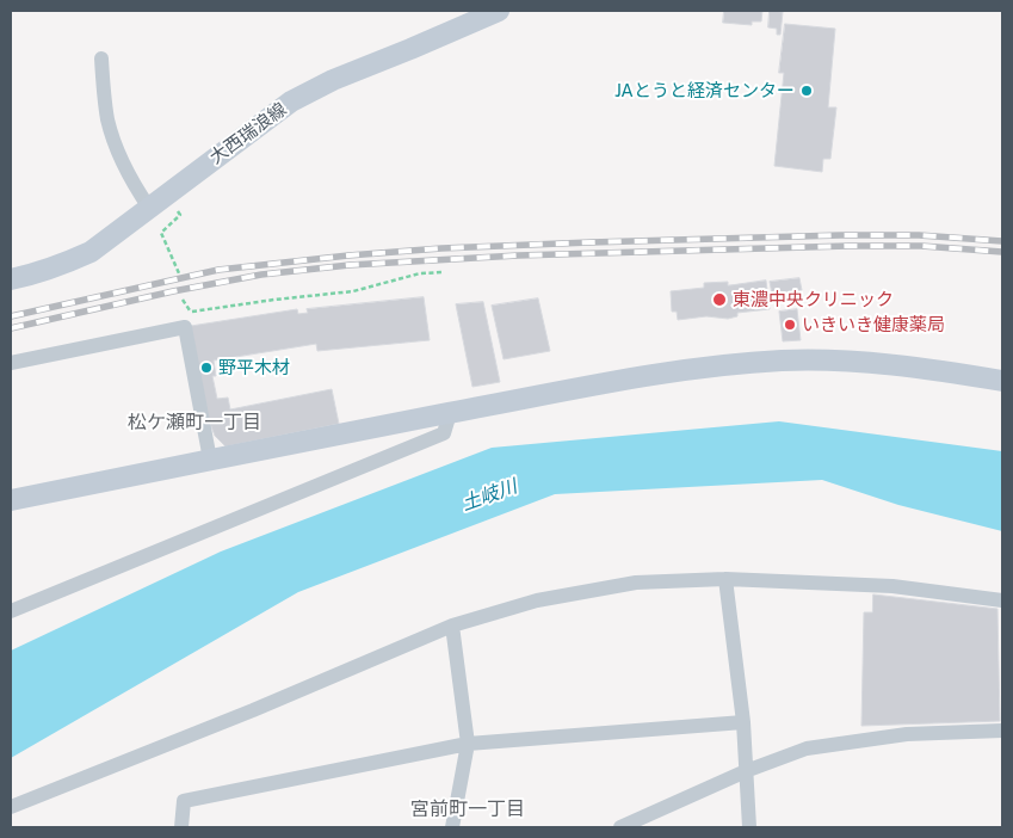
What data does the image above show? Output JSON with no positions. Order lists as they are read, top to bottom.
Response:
{
  "streets": {
    "street": ["大西瑞浪線"]
  },
  "districts": ["松ケ瀬町一丁目", "宮前町一丁目"],
  "water": ["土岐川"],
  "places": [
    "JAとうと経済センター",
    "東濃中央クリニック",
    "いきいき健康薬局",
    "野平木材"
  ]
}
